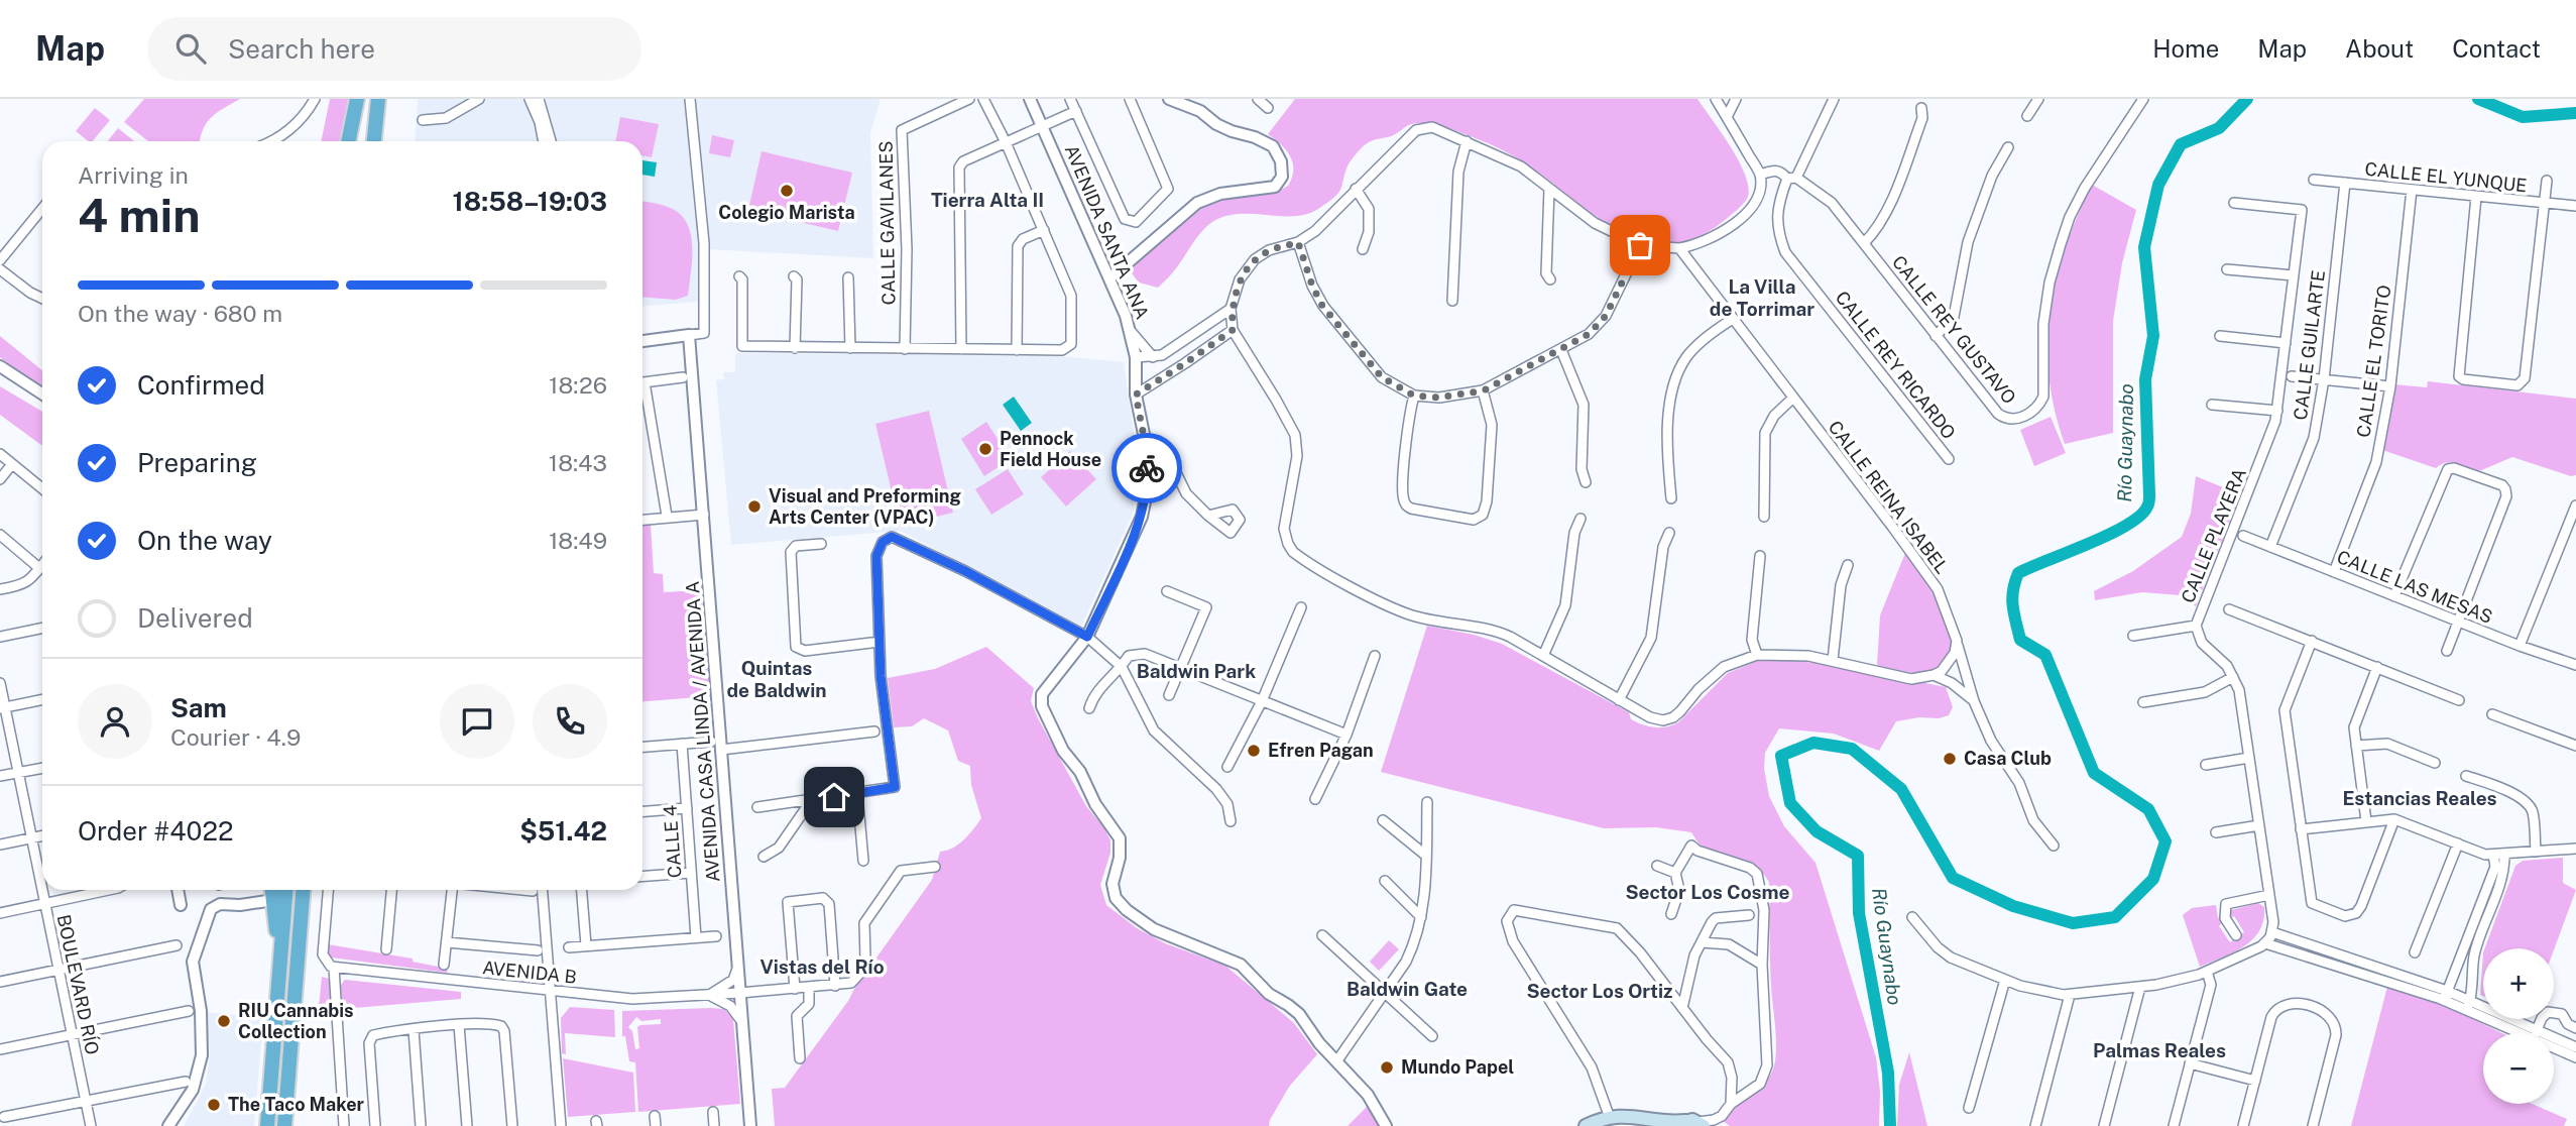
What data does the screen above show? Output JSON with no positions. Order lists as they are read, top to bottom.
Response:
{
  "streets": {
    "street": [
      "CALLE EL YUNQUE",
      "CALLE GAVILANES",
      "AVENIDA SANTA ANA",
      "CALLE REY GUSTAVO",
      "CALLE GUILARTE",
      "CALLE EL TORITO",
      "CALLE REY RICARDO",
      "CALLE REINA ISABEL",
      "CALLE PLAYERA",
      "CALLE LAS MESAS",
      "AVENIDA CASA LINDA / AVENIDA A",
      "CALLE 4",
      "AVENIDA B",
      "BOULEVARD RÍO"
    ]
  },
  "crossings": [
    ["CALLE EL YUNQUE", "CALLE GUILARTE"],
    ["CALLE EL YUNQUE", "CALLE EL TORITO"],
    ["CALLE REY GUSTAVO", "CALLE REY RICARDO"],
    ["CALLE GUILARTE", "CALLE LAS MESAS"],
    ["CALLE EL TORITO", "CALLE LAS MESAS"],
    ["AVENIDA CASA LINDA / AVENIDA A", "AVENIDA B"]
  ],
  "districts": [
    "Tierra Alta II",
    "La Villa de Torrimar",
    "Quintas de Baldwin",
    "Baldwin Park",
    "Estancias Reales",
    "Sector Los Cosme",
    "Vistas del Río",
    "Baldwin Gate",
    "Sector Los Ortiz",
    "Palmas Reales"
  ],
  "water": ["Río Guaynabo"],
  "places": [
    "Colegio Marista",
    "Pennock Field House",
    "Visual and Preforming Arts Center (VPAC)",
    "Efren Pagan",
    "Casa Club",
    "RIU Cannabis Collection",
    "Mundo Papel",
    "The Taco Maker"
  ],
  "page": {
    "header": "Map",
    "search": "Search here",
    "nav": [
      "Home",
      "Map",
      "About",
      "Contact"
    ],
    "heading": ["4 min", "Arriving in", "18:58–19:03"],
    "panel": [
      "Sam",
      "Courier · 4.9",
      "Order #4022",
      "$51.42"
    ],
    "bar": "On the way · 680 m",
    "list": [
      ["Confirmed", "18:26"],
      ["Preparing", "18:43"],
      ["On the way", "18:49"],
      "Delivered"
    ],
    "map_buttons": ["+", "−"]
  }
}
